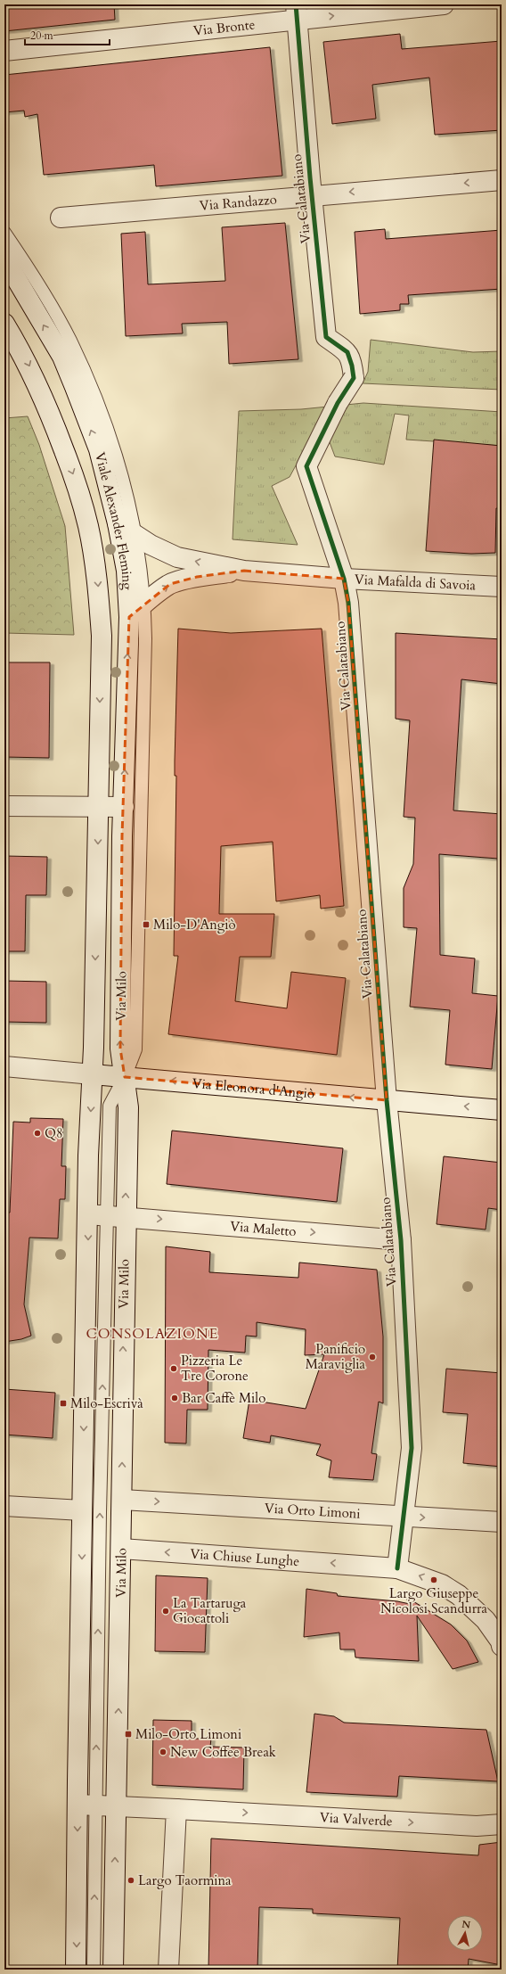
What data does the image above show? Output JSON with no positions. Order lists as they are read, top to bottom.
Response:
{
  "streets": {
    "street": [
      "Via Bronte",
      "Via Calatabiano",
      "Via Randazzo",
      "Viale Alexander Fleming",
      "Via Mafalda di Savoia",
      "Via Milo",
      "Via Eleonora d'Angiò",
      "Via Maletto",
      "Via Orto Limoni",
      "Via Chiuse Lunghe",
      "Via Valverde"
    ]
  },
  "crossings": [
    ["Via Bronte", "Via Calatabiano"],
    ["Via Calatabiano", "Via Randazzo"],
    ["Via Calatabiano", "Via Mafalda di Savoia"],
    ["Via Calatabiano", "Via Eleonora d'Angiò"],
    ["Via Calatabiano", "Via Maletto"],
    ["Via Calatabiano", "Via Orto Limoni"],
    ["Via Calatabiano", "Via Chiuse Lunghe"],
    ["Viale Alexander Fleming", "Via Milo"],
    ["Via Milo", "Via Eleonora d'Angiò"],
    ["Via Milo", "Via Maletto"],
    ["Via Milo", "Via Orto Limoni"],
    ["Via Milo", "Via Chiuse Lunghe"],
    ["Via Milo", "Via Valverde"]
  ],
  "one_way": [
    "Via Randazzo",
    "Via Eleonora d'Angiò",
    "Via Maletto",
    "Via Orto Limoni",
    "Via Chiuse Lunghe",
    "Via Valverde"
  ],
  "districts": ["CONSOLAZIONE"],
  "places": {
    "transit": ["Milo-D'Angiò", "Milo-Escrivà", "Milo-Orto Limoni"],
    "other": [
      "Q8",
      "Panificio Maraviglia",
      "Pizzeria Le Tre Corone",
      "Bar Caffè Milo",
      "Largo Giuseppe Nicolosi Scandurra",
      "La Tartaruga Giocattoli",
      "New Coffee Break",
      "Largo Taormina"
    ]
  },
  "scale_bar": "20 m",
  "north": "top"
}
